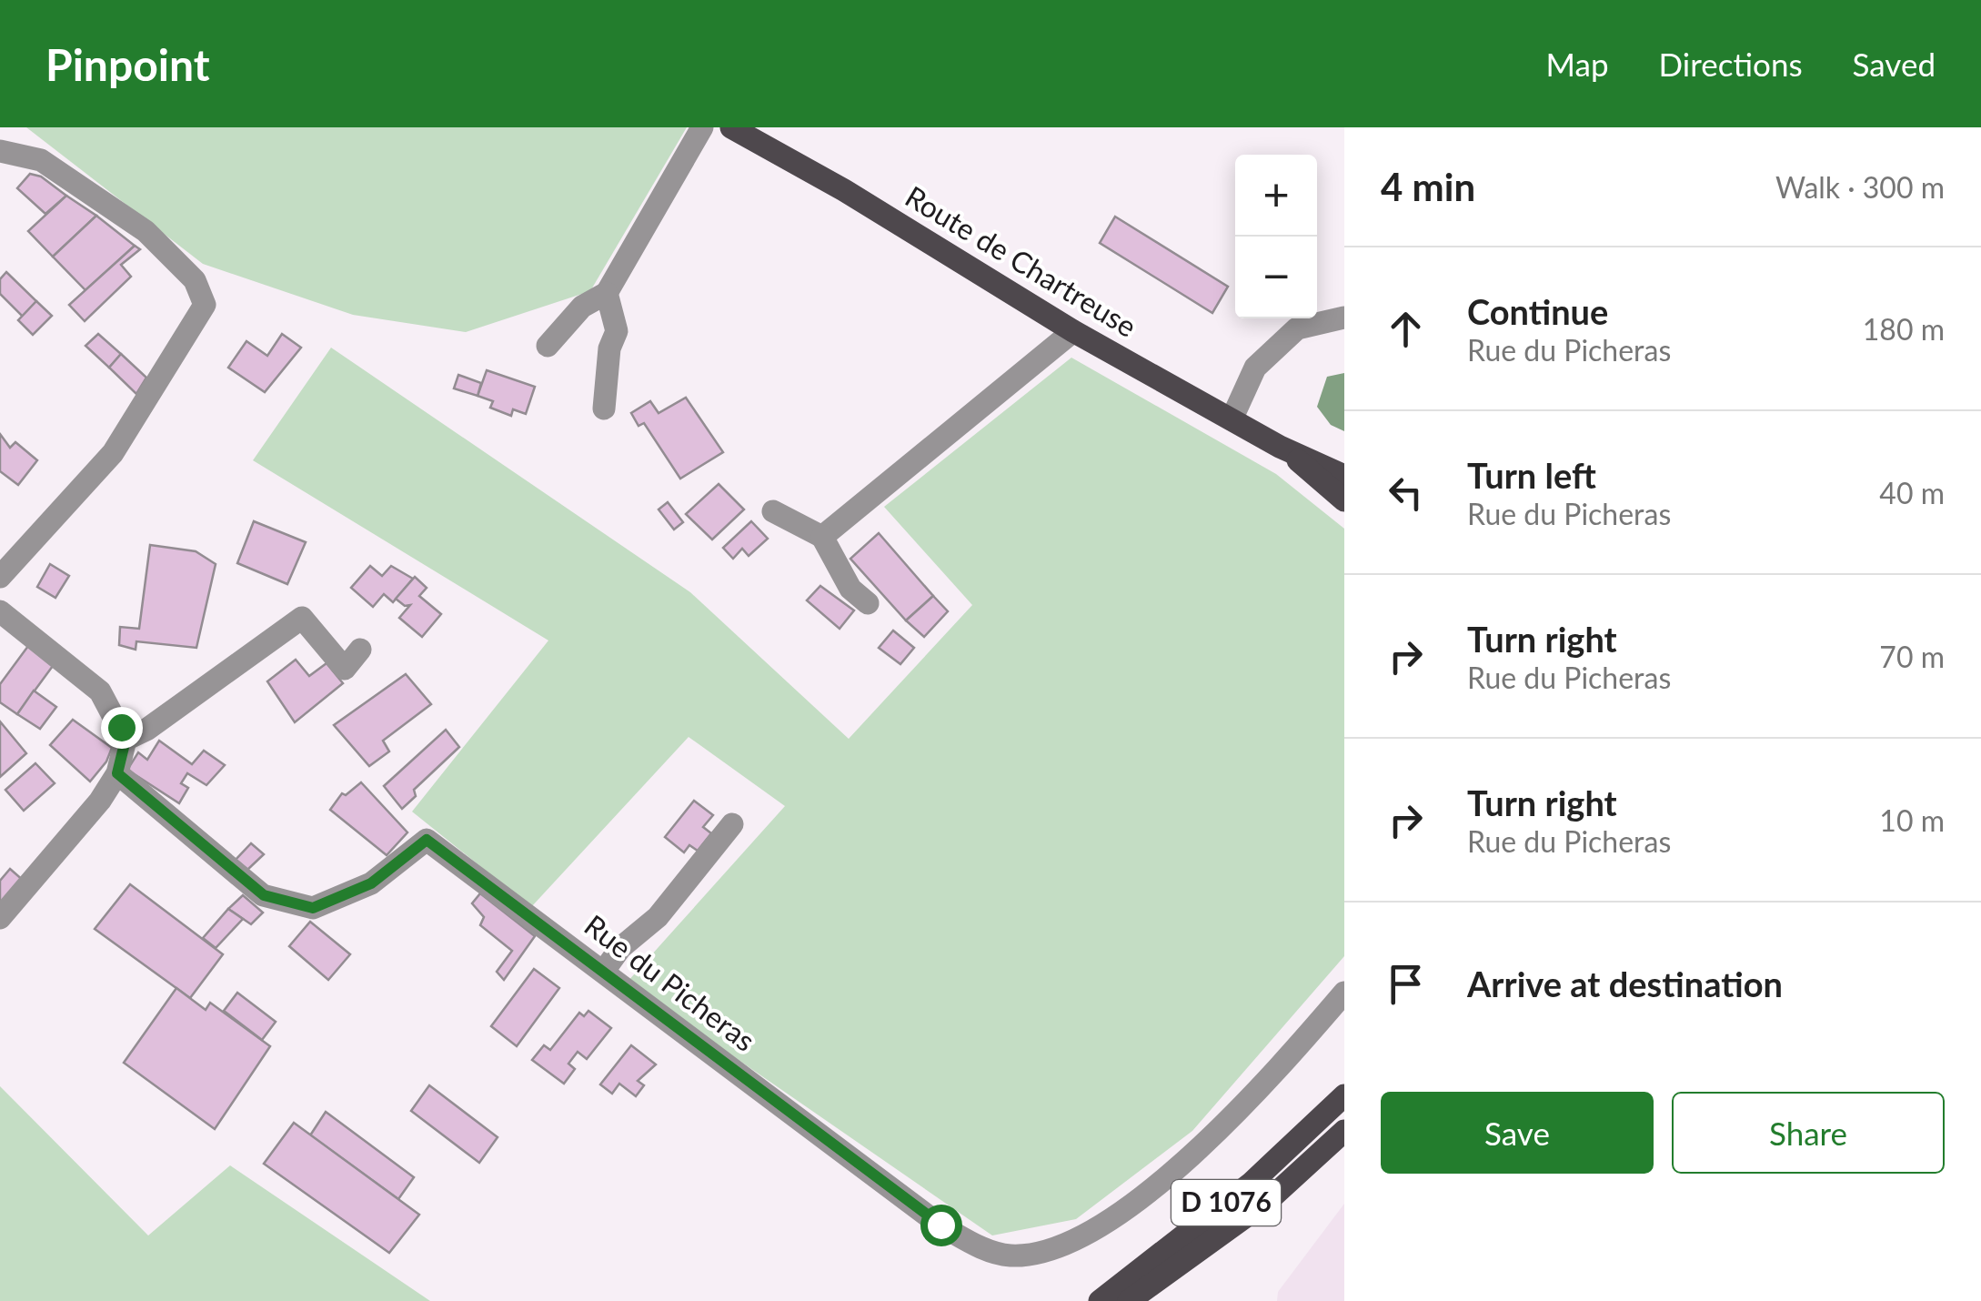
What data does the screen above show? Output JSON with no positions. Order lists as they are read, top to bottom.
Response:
{
  "streets": {
    "main road": ["Route de Chartreuse", "D 1076"],
    "street": ["Rue du Picheras"]
  },
  "page": {
    "header": "Pinpoint",
    "nav": ["Map", "Directions", "Saved"],
    "heading": ["4 min", "Walk · 300 m"],
    "map_buttons": ["+", "−"],
    "list": [
      ["Continue", "Rue du Picheras", "180 m"],
      ["Turn left", "Rue du Picheras", "40 m"],
      ["Turn right", "Rue du Picheras", "70 m"],
      ["Turn right", "Rue du Picheras", "10 m"],
      "Arrive at destination"
    ],
    "buttons": ["Save", "Share"]
  }
}
